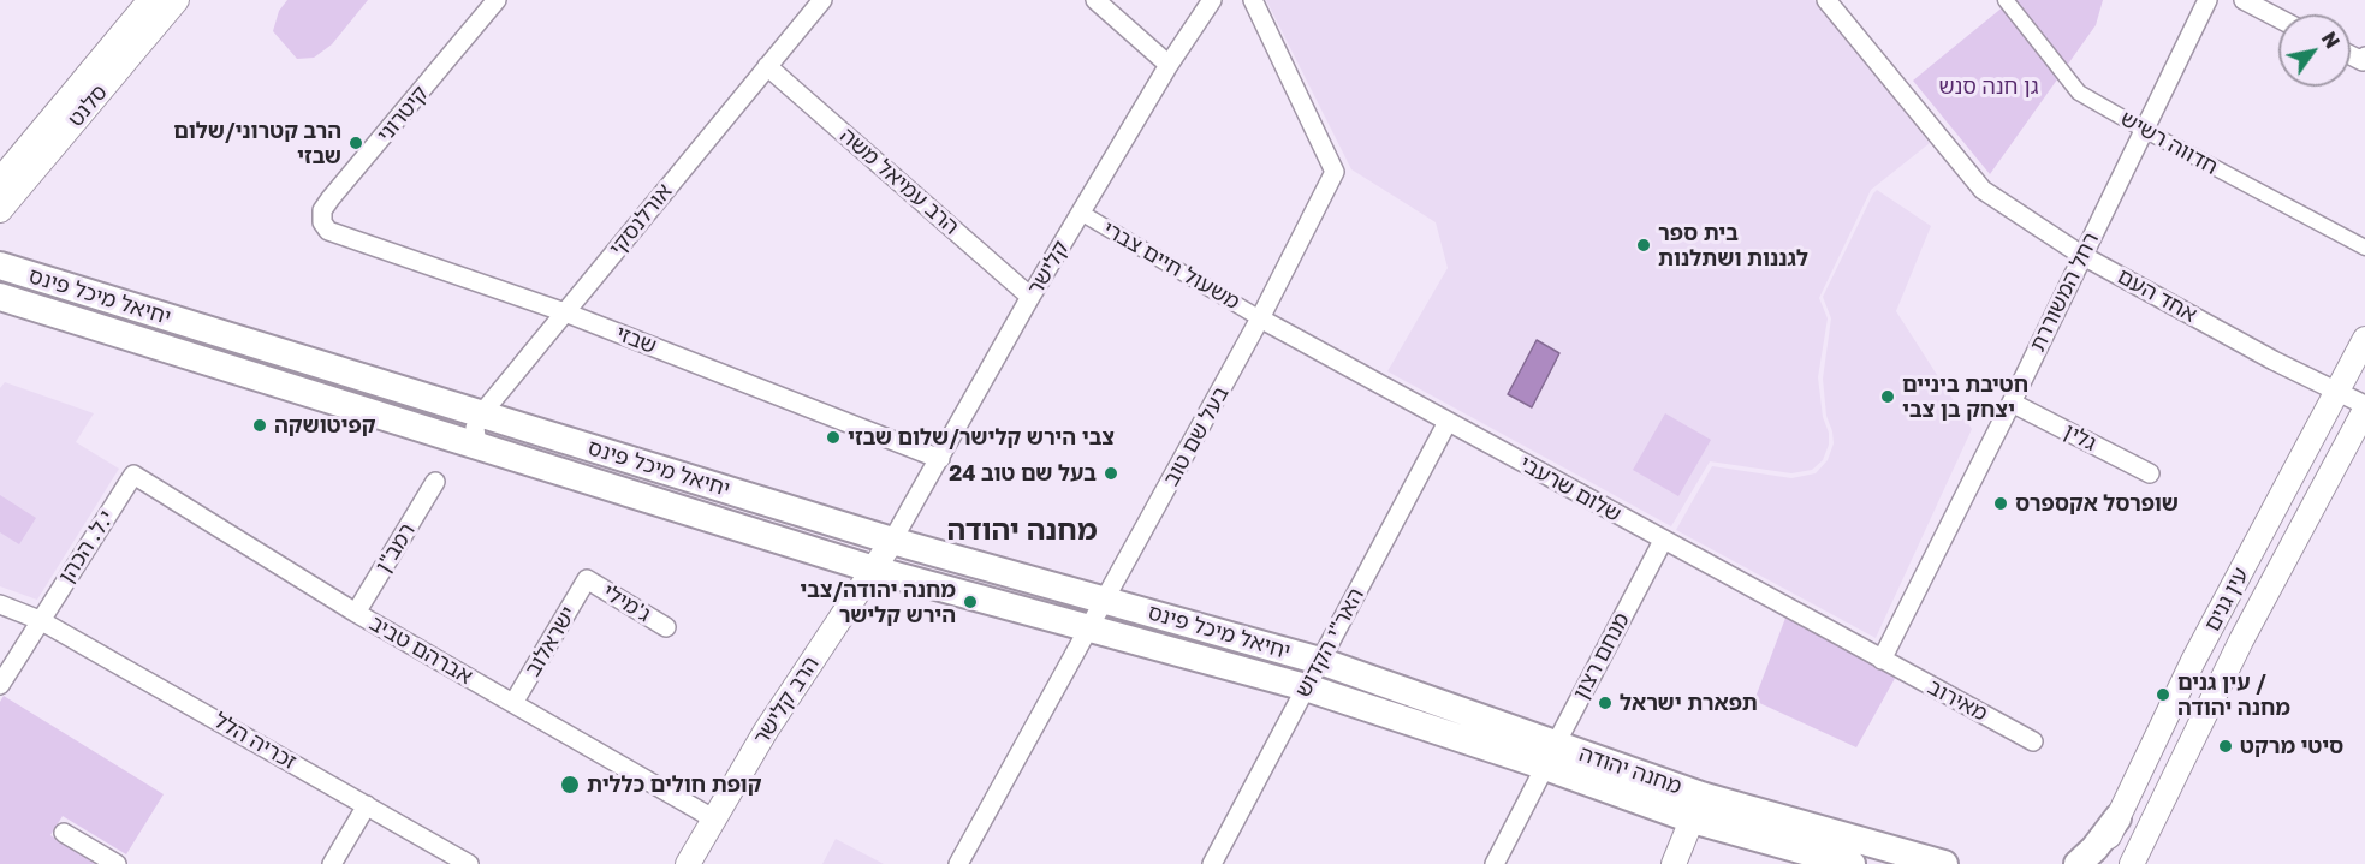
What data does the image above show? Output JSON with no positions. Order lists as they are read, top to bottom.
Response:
{
  "streets": {
    "main road": ["יחיאל מיכל פינס", "מחנה יהודה"],
    "street": [
      "סלנט",
      "קיטרוני",
      "חדווה רשיש",
      "הרב עמיאל משה",
      "אורלנסקי",
      "משעול חיים צברי",
      "קלישר",
      "רחל המשוררת",
      "אחד העם",
      "שבזי",
      "בעל שם טוב",
      "גלין",
      "שלום שרעבי",
      "י.ל. הכהן",
      "רמב\"ן",
      "עין גנים",
      "ג'מילי",
      "ישראלוב",
      "האר\"י הקדוש",
      "אברהם טביב",
      "מנחם רצון",
      "הרב קלישר",
      "מאירוב",
      "זכריה הלל"
    ]
  },
  "crossings": [
    ["קיטרוני", "שבזי"],
    ["חדווה רשיש", "רחל המשוררת"],
    ["הרב עמיאל משה", "אורלנסקי"],
    ["הרב עמיאל משה", "קלישר"],
    ["אורלנסקי", "יחיאל מיכל פינס"],
    ["אורלנסקי", "שבזי"],
    ["משעול חיים צברי", "קלישר"],
    ["משעול חיים צברי", "בעל שם טוב"],
    ["משעול חיים צברי", "שלום שרעבי"],
    ["קלישר", "יחיאל מיכל פינס"],
    ["קלישר", "שבזי"],
    ["קלישר", "הרב קלישר"],
    ["רחל המשוררת", "אחד העם"],
    ["רחל המשוררת", "גלין"],
    ["רחל המשוררת", "שלום שרעבי"],
    ["רחל המשוררת", "מאירוב"],
    ["אחד העם", "עין גנים"],
    ["יחיאל מיכל פינס", "בעל שם טוב"],
    ["יחיאל מיכל פינס", "האר\"י הקדוש"],
    ["יחיאל מיכל פינס", "הרב קלישר"],
    ["יחיאל מיכל פינס", "מחנה יהודה"],
    ["בעל שם טוב", "שלום שרעבי"],
    ["שלום שרעבי", "האר\"י הקדוש"],
    ["שלום שרעבי", "מנחם רצון"],
    ["שלום שרעבי", "מאירוב"],
    ["י.ל. הכהן", "אברהם טביב"],
    ["י.ל. הכהן", "זכריה הלל"],
    ["רמב\"ן", "אברהם טביב"],
    ["ג'מילי", "ישראלוב"],
    ["ישראלוב", "אברהם טביב"],
    ["האר\"י הקדוש", "מחנה יהודה"],
    ["אברהם טביב", "הרב קלישר"],
    ["מנחם רצון", "מחנה יהודה"]
  ],
  "districts": ["מחנה יהודה"],
  "parks": ["גן חנה סנש"],
  "places": [
    "הרב קטרוני/שלום שבזי",
    "בית ספר לגננות ושתלנות",
    "חטיבת ביניים יצחק בן צבי",
    "קפיטושקה",
    "צבי הירש קלישר/שלום שבזי",
    "בעל שם טוב 24",
    "שופרסל אקספרס",
    "מחנה יהודה/צבי הירש קלישר",
    "עין גנים / מחנה יהודה",
    "תפארת ישראל",
    "סיטי מרקט",
    "קופת חולים כללית"
  ],
  "north": "top right"
}
